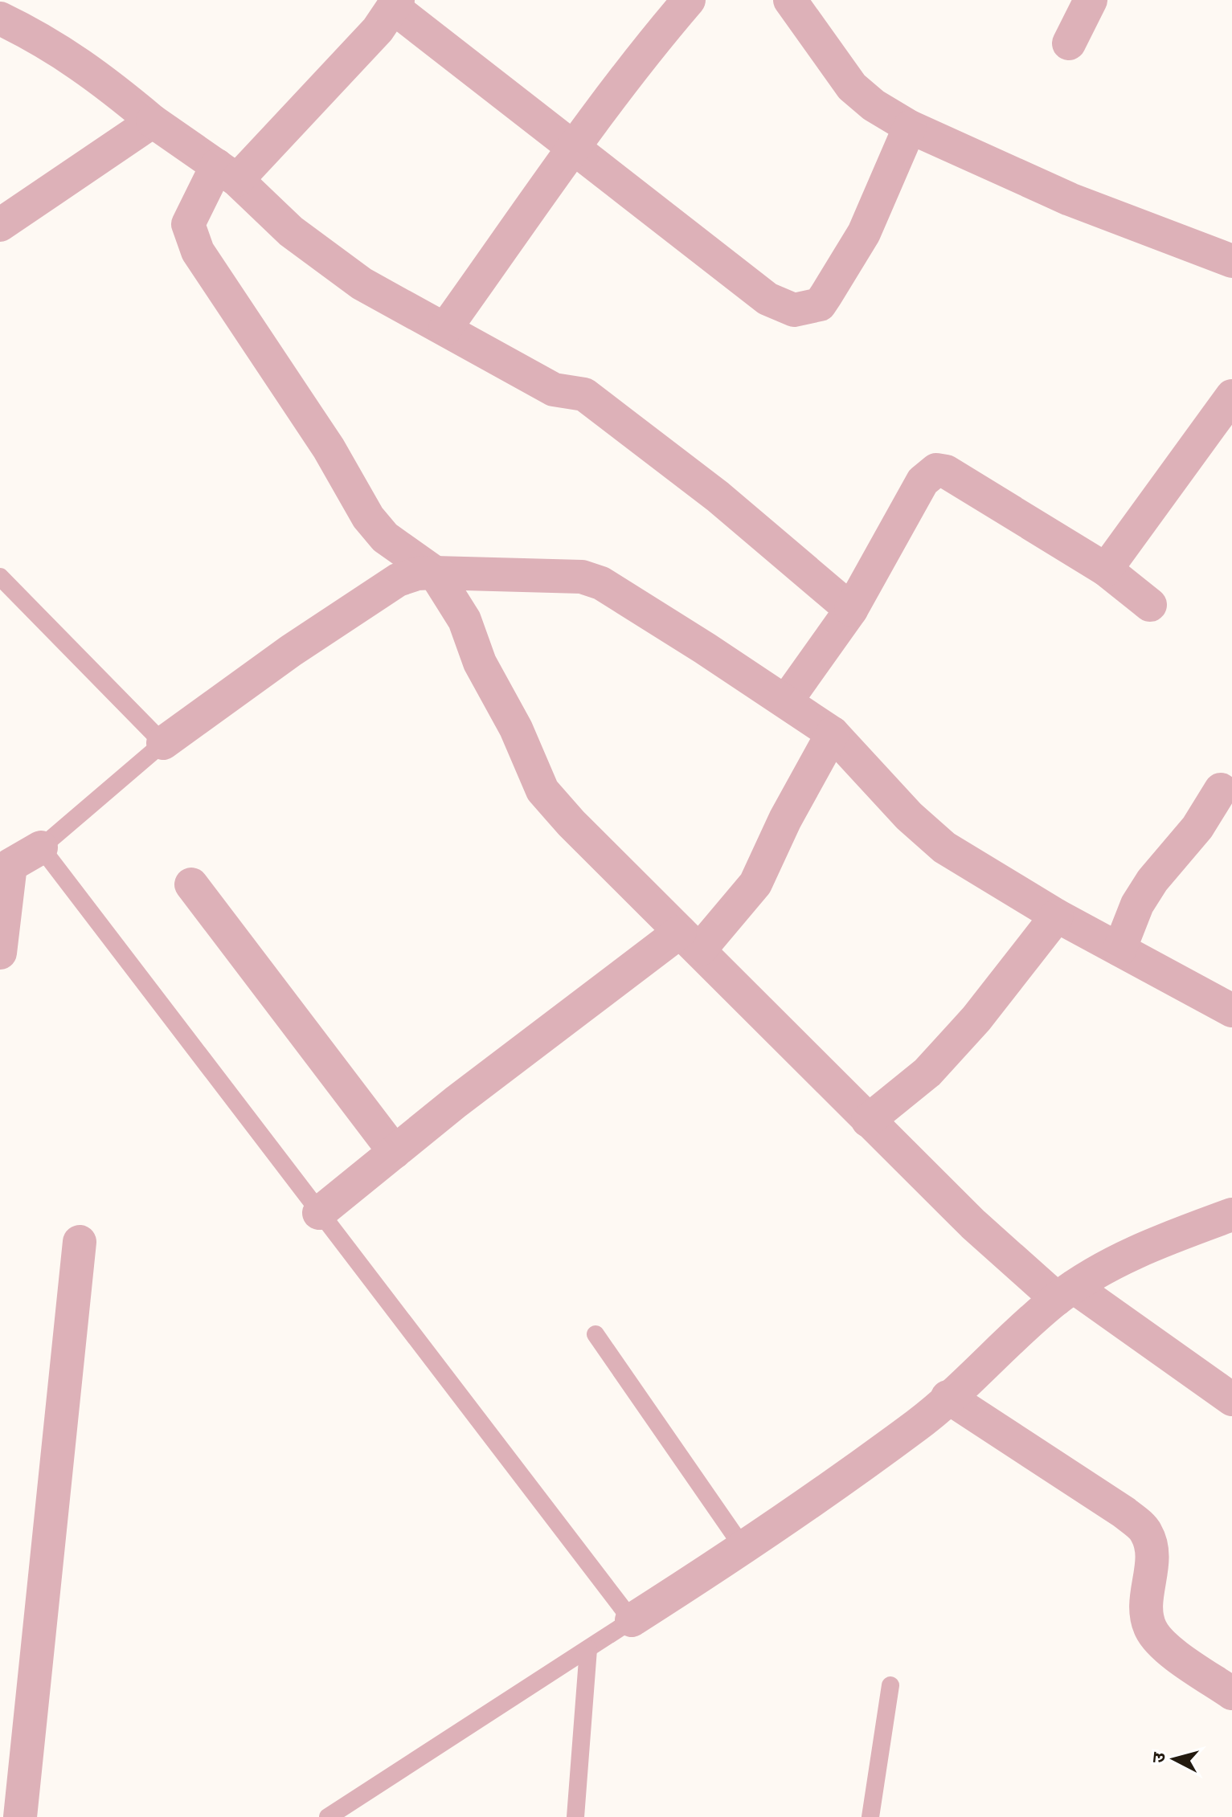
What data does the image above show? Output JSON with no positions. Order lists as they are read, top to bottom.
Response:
{
  "north": "left"
}
